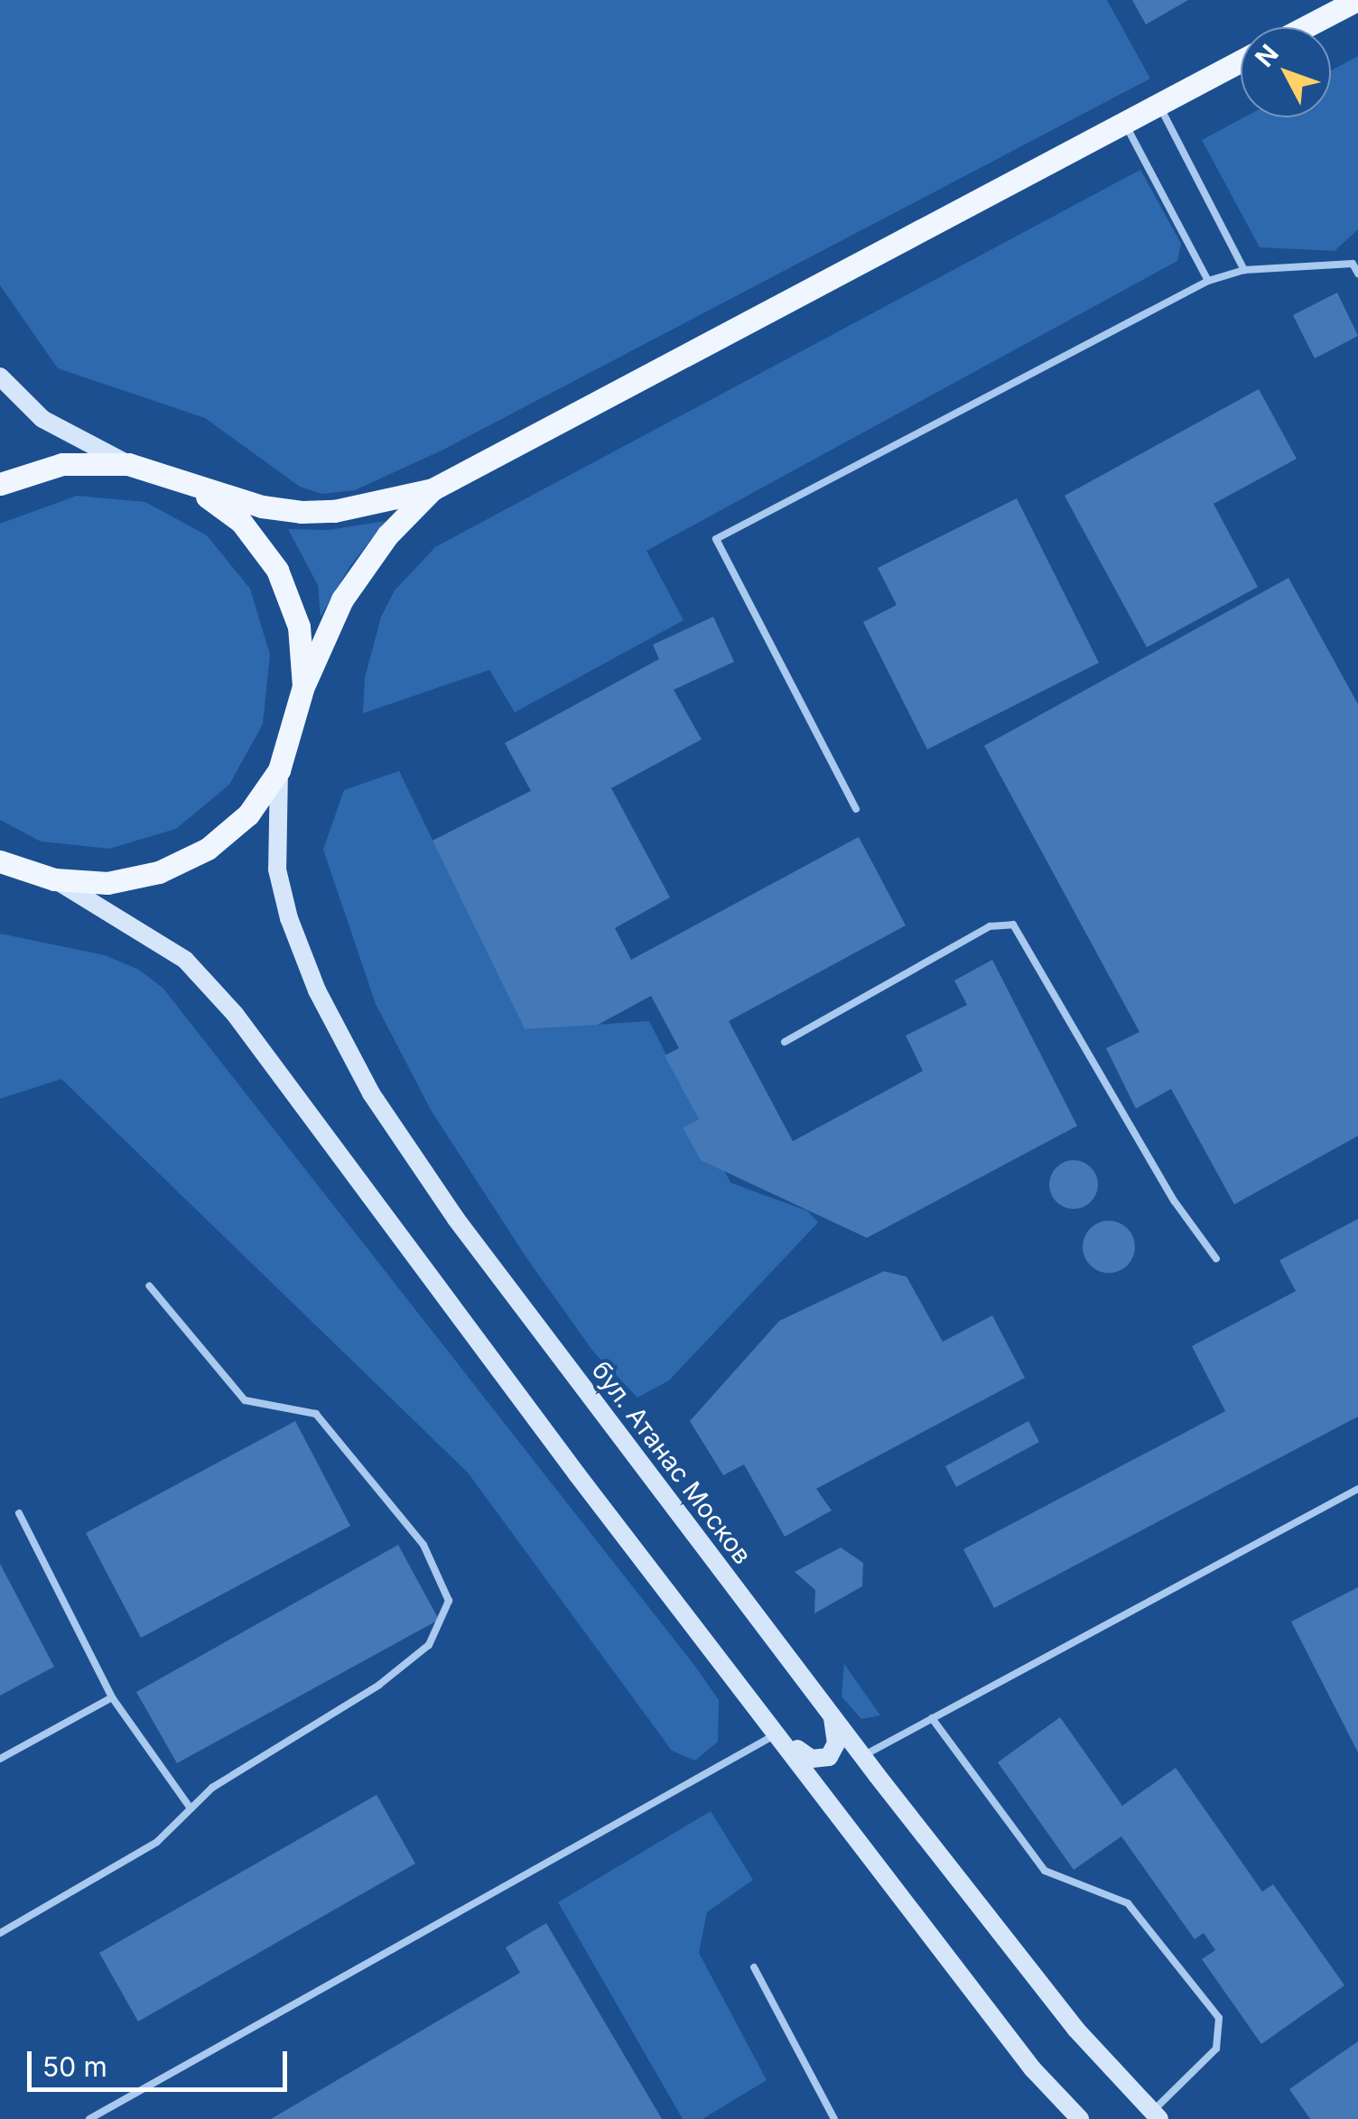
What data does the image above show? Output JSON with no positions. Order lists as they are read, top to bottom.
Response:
{
  "streets": {
    "main road": ["бул. Атанас Москов"]
  },
  "scale_bar": "50 m",
  "north": "top left"
}
